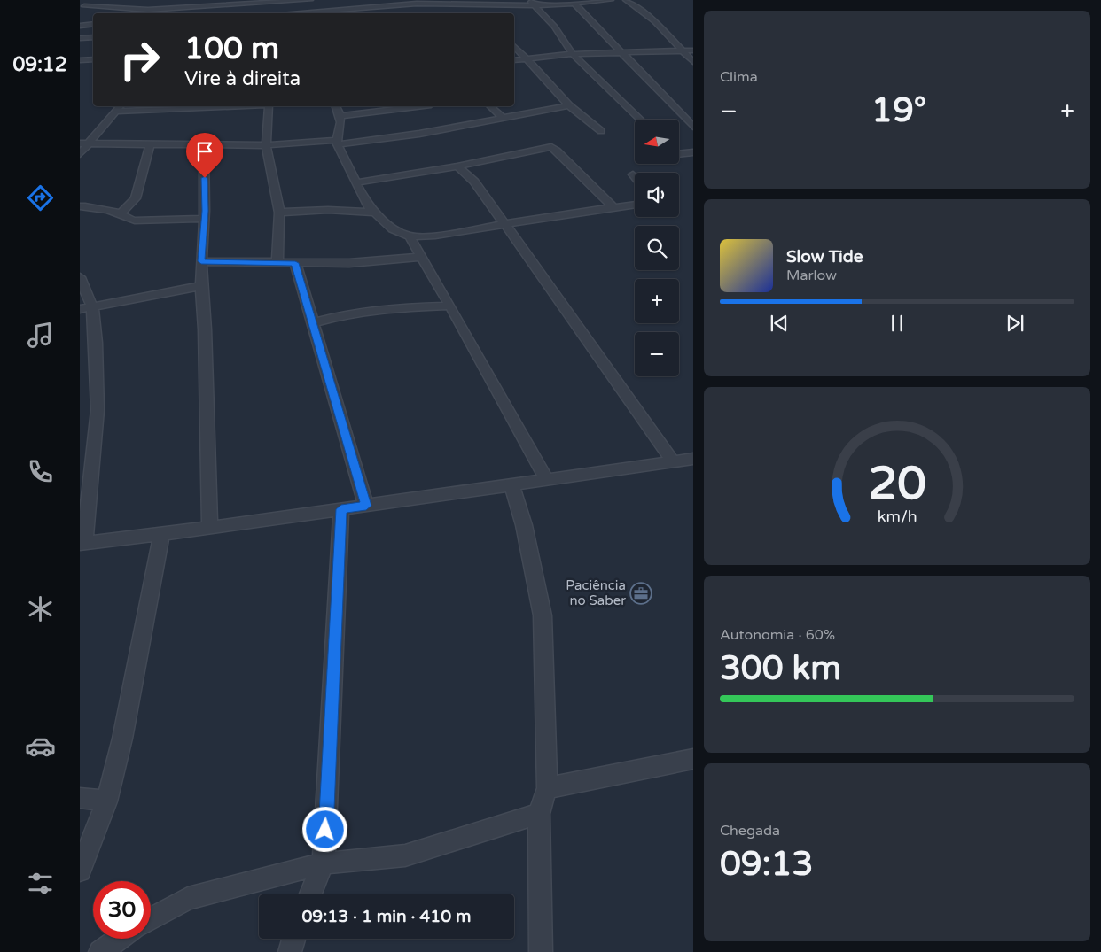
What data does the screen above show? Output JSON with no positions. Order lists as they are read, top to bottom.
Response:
{
  "places": {
    "office": ["Paciência no Saber"]
  },
  "north": "left",
  "page": {
    "tabs": "09:12",
    "tile": [
      "Clima",
      ["Autonomia · 60%", "300 km"],
      ["Chegada", "09:13"]
    ],
    "turn": ["100 m", "Vire à direita"],
    "heat": ["−", "19°", "+"],
    "map_buttons": ["+", "−"],
    "song": ["Slow Tide", "Marlow"],
    "limit": "30",
    "trip": "09:13 · 1 min · 410 m",
    "gauge": ["20", "km/h"]
  }
}
